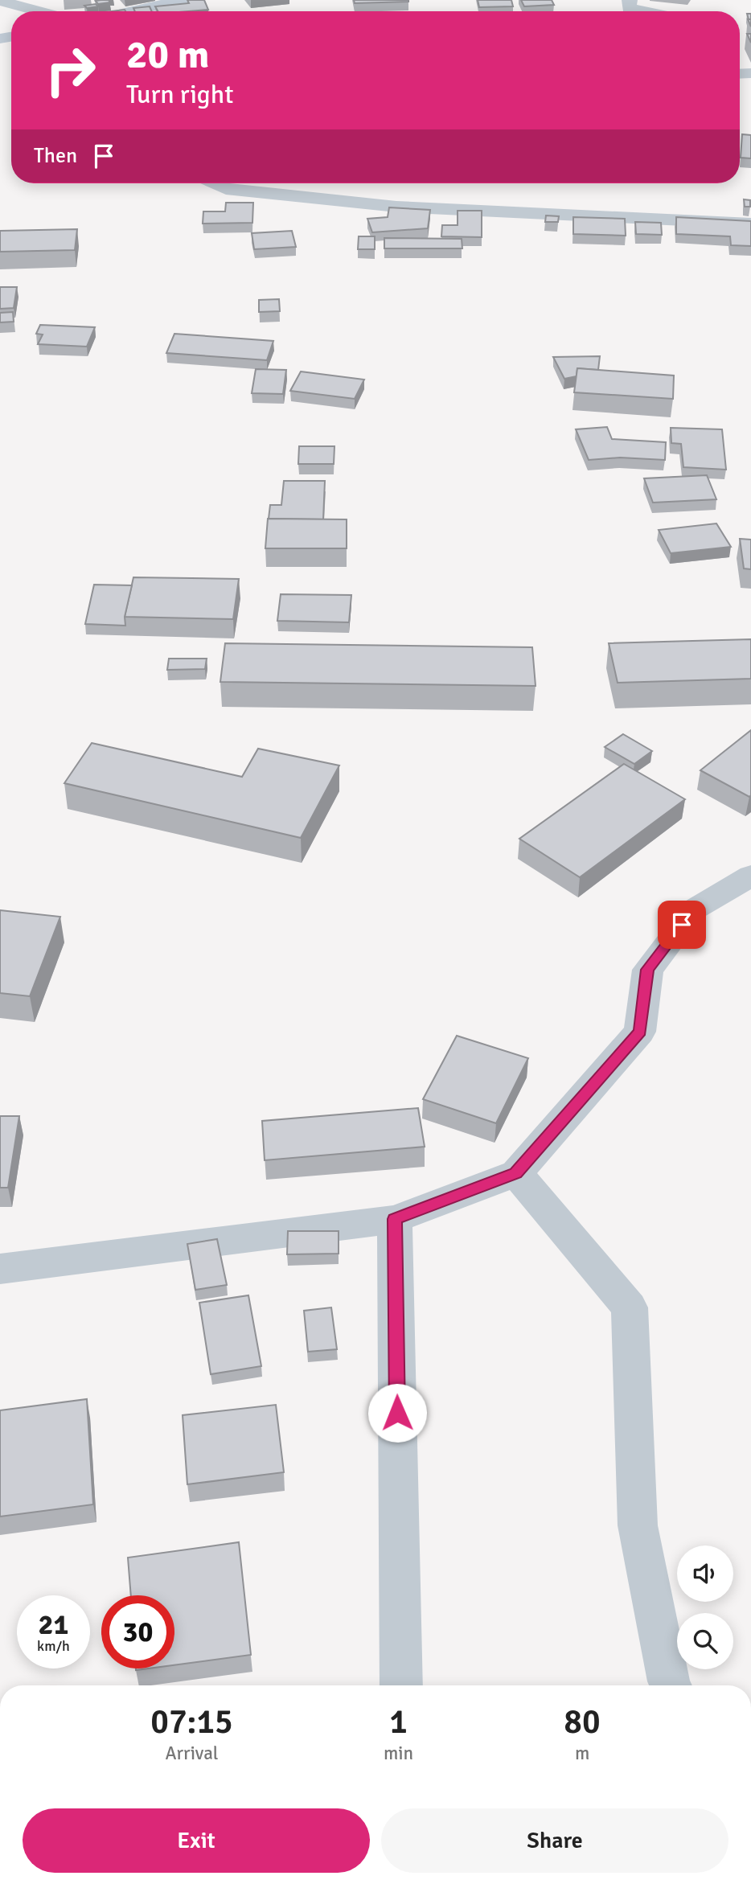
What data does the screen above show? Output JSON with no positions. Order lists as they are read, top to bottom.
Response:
{
  "page": {
    "turn": ["20 m", "Turn right"],
    "then": "Then",
    "speed": "21 km/h",
    "limit": "30",
    "eta": [
      "07:15",
      "Arrival",
      "1",
      "min",
      "80",
      "m"
    ],
    "buttons": ["Exit", "Share"]
  }
}
